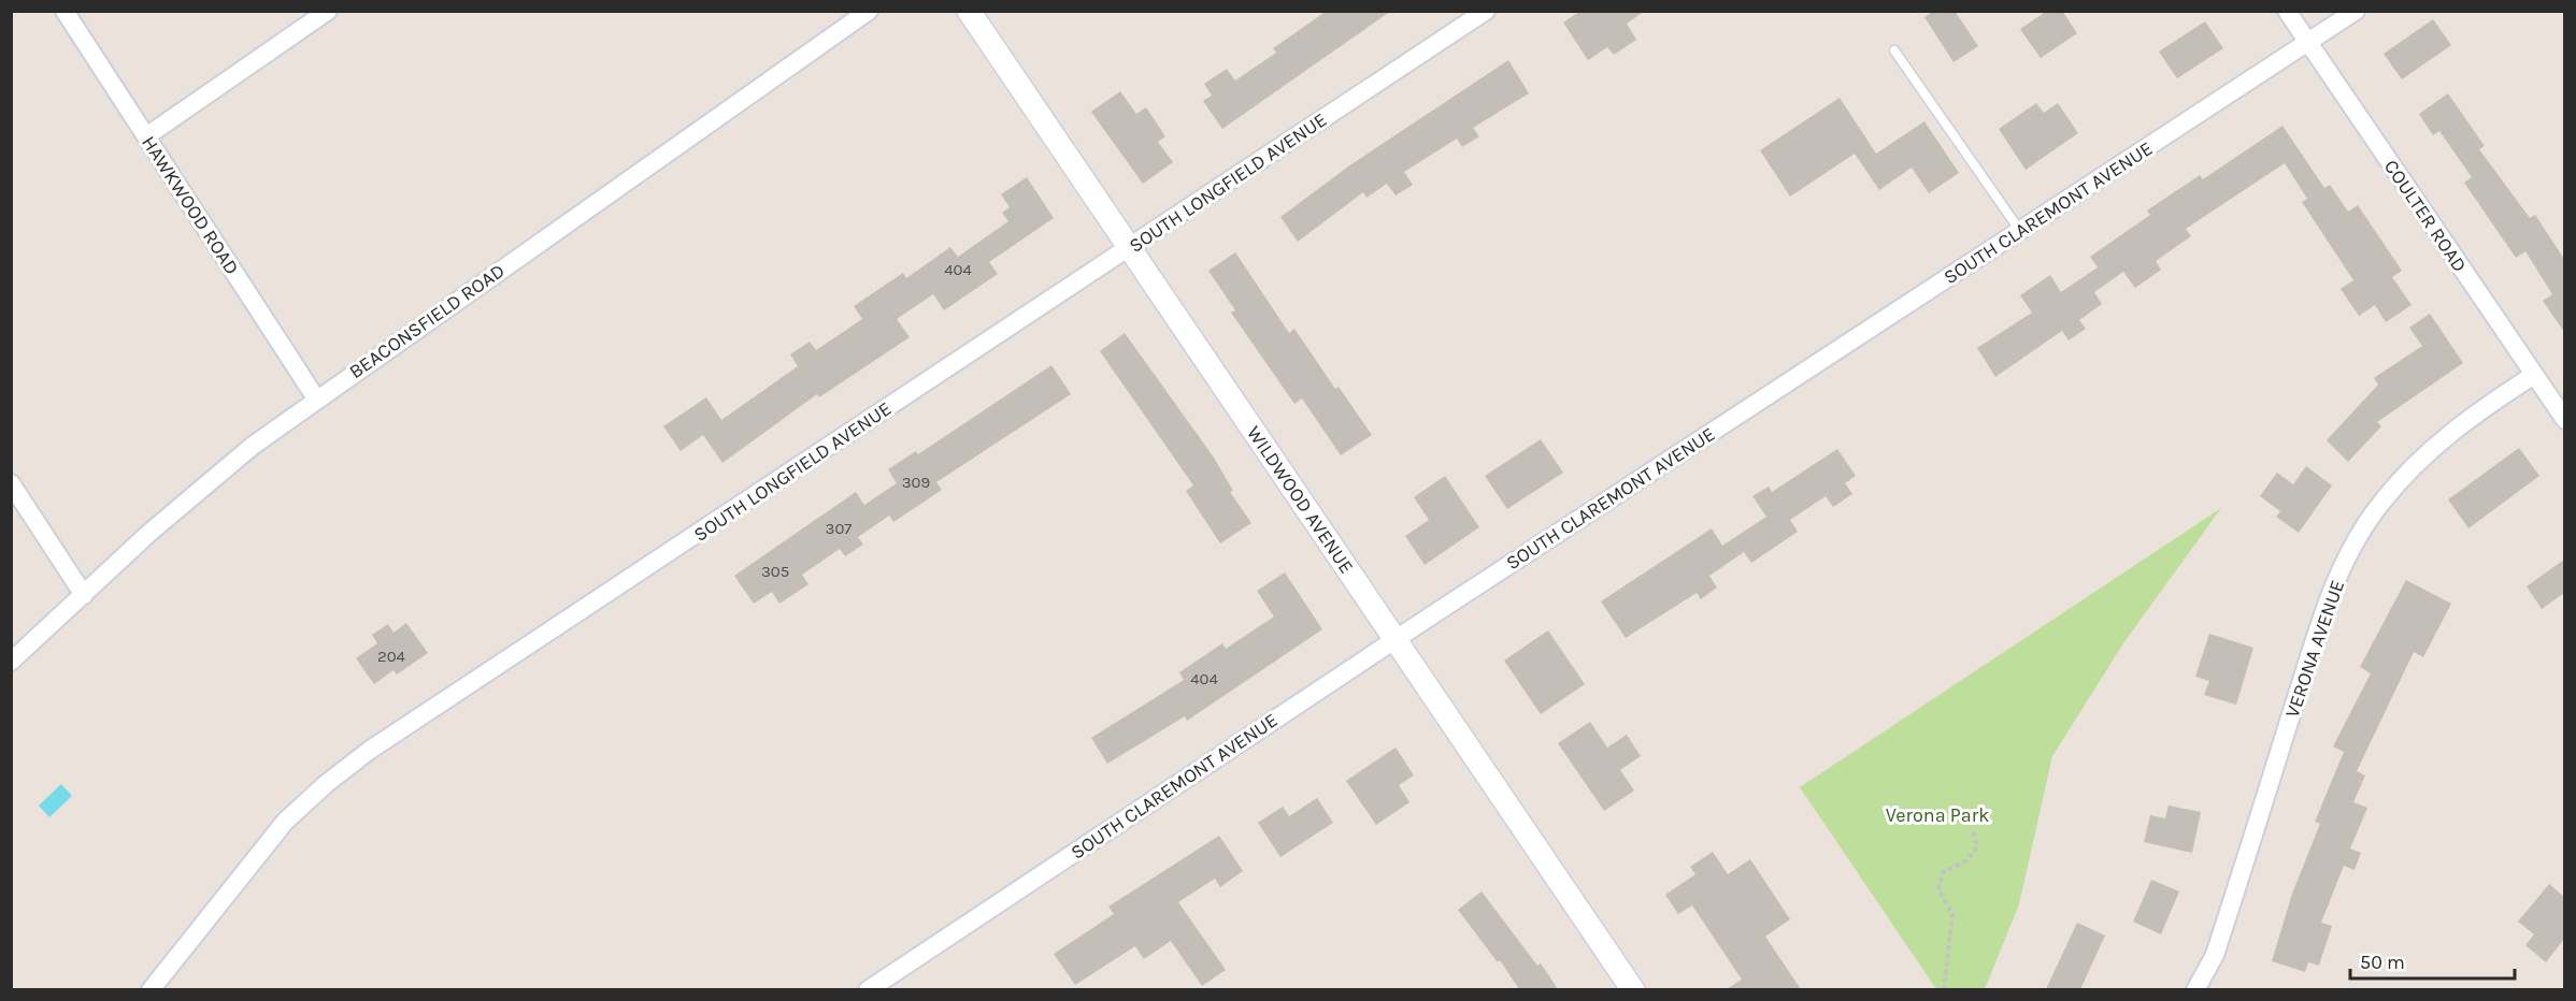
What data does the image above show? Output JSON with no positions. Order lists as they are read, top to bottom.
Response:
{
  "streets": {
    "street": [
      "SOUTH LONGFIELD AVENUE",
      "HAWKWOOD ROAD",
      "SOUTH CLAREMONT AVENUE",
      "COULTER ROAD",
      "BEACONSFIELD ROAD",
      "WILDWOOD AVENUE",
      "VERONA AVENUE"
    ]
  },
  "crossings": [
    ["SOUTH LONGFIELD AVENUE", "WILDWOOD AVENUE"],
    ["HAWKWOOD ROAD", "BEACONSFIELD ROAD"],
    ["SOUTH CLAREMONT AVENUE", "COULTER ROAD"],
    ["SOUTH CLAREMONT AVENUE", "WILDWOOD AVENUE"],
    ["COULTER ROAD", "VERONA AVENUE"]
  ],
  "parks": ["Verona Park"],
  "house_numbers": [
    "404",
    "309",
    "307",
    "305",
    "204",
    "404"
  ],
  "scale_bar": "50 m"
}
